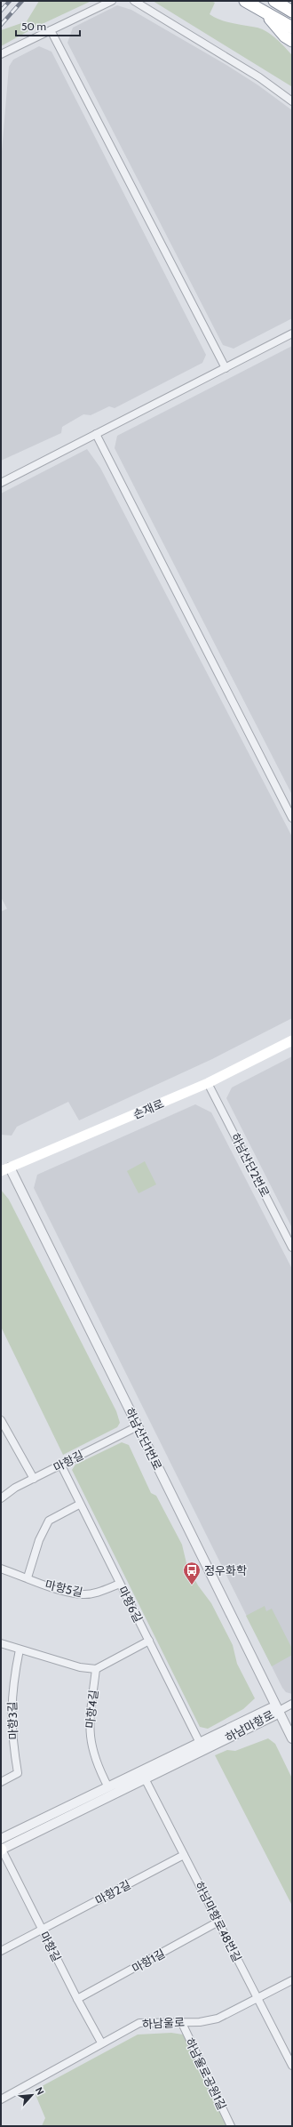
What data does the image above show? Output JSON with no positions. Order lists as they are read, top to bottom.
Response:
{
  "streets": {
    "main road": ["손재로"],
    "street": [
      "하남산단2번로",
      "하남산단1번로",
      "마항길",
      "마항5길",
      "마항6길",
      "마항4길",
      "마항3길",
      "하남마항로",
      "마항2길",
      "하남마항로48번길",
      "마항1길",
      "하남울로",
      "하남울로공원1길"
    ]
  },
  "crossings": [
    ["손재로", "하남산단2번로"],
    ["손재로", "하남산단1번로"],
    ["하남산단1번로", "마항길"],
    ["하남산단1번로", "하남마항로"],
    ["마항길", "마항6길"],
    ["마항길", "하남마항로"],
    ["마항길", "마항2길"],
    ["마항길", "마항1길"],
    ["마항길", "하남울로"],
    ["마항5길", "마항6길"],
    ["마항6길", "하남마항로"],
    ["마항4길", "하남마항로"],
    ["하남마항로", "하남마항로48번길"],
    ["마항2길", "하남마항로48번길"],
    ["하남마항로48번길", "마항1길"],
    ["하남마항로48번길", "하남울로"],
    ["하남울로", "하남울로공원1길"]
  ],
  "places": {
    "bus stop": ["정우화학"]
  },
  "scale_bar": "50 m",
  "north": "top right"
}
